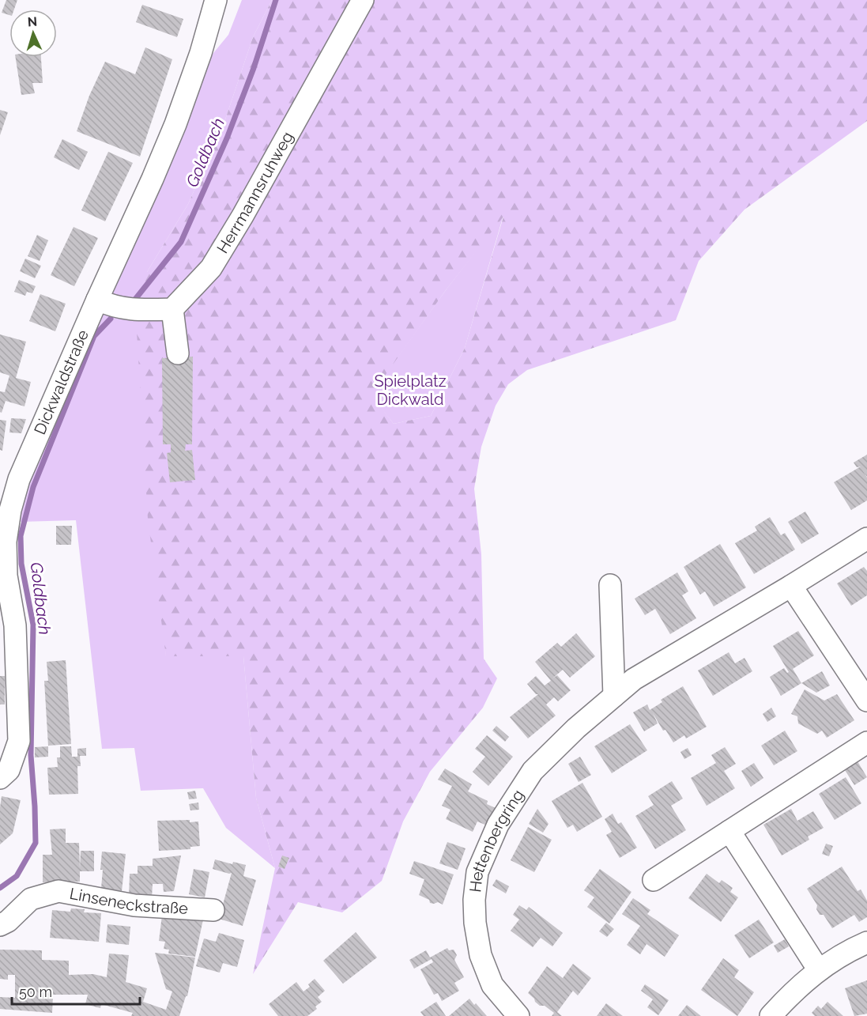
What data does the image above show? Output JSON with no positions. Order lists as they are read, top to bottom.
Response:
{
  "streets": {
    "street": [
      "Herrmannsruhweg",
      "Dickwaldstraße",
      "Hettenbergring",
      "Linseneckstraße"
    ]
  },
  "water": ["Goldbach"],
  "parks": ["Spielplatz Dickwald"],
  "scale_bar": "50 m",
  "north": "top"
}
